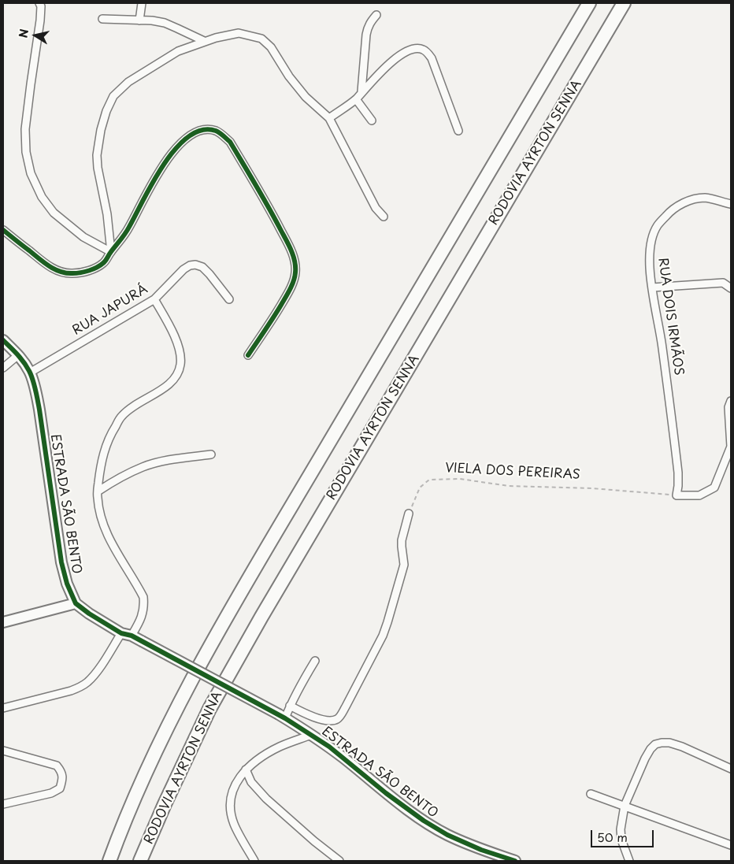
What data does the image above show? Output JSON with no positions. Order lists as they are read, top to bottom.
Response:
{
  "streets": {
    "highway": ["RODOVIA AYRTON SENNA"],
    "street": ["RUA JAPURÁ", "RUA DOIS IRMÃOS", "ESTRADA SÃO BENTO"],
    "path": ["VIELA DOS PEREIRAS"]
  },
  "crossings": [
    ["RUA JAPURÁ", "ESTRADA SÃO BENTO"],
    ["RUA DOIS IRMÃOS", "VIELA DOS PEREIRAS"]
  ],
  "scale_bar": "50 m",
  "north": "left"
}
